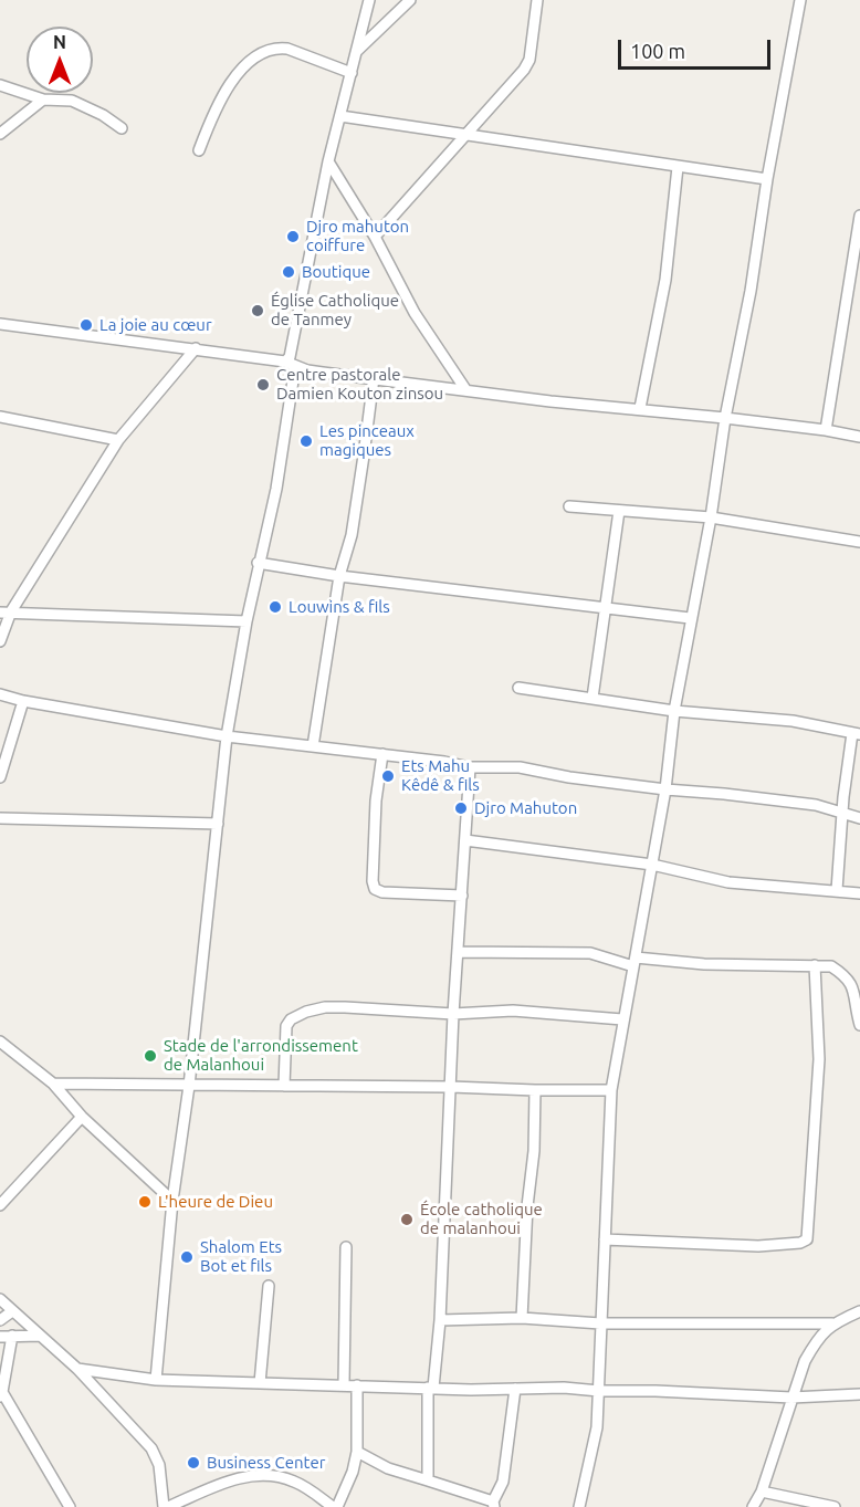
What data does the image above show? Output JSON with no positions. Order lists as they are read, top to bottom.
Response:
{
  "places": [
    "Djro mahuton coiffure",
    "Boutique",
    "Église Catholique de Tanmey",
    "La joie au cœur",
    "Centre pastorale Damien Kouton zinsou",
    "Les pinceaux magiques",
    "Louwins & fils",
    "Ets Mahu Kêdê & fils",
    "Djro Mahuton",
    "Stade de l'arrondissement de Malanhoui",
    "L'heure de Dieu",
    "École catholique de malanhoui",
    "Shalom Ets Bot et fils",
    "Business Center"
  ],
  "scale_bar": "100 m",
  "north": "top"
}
